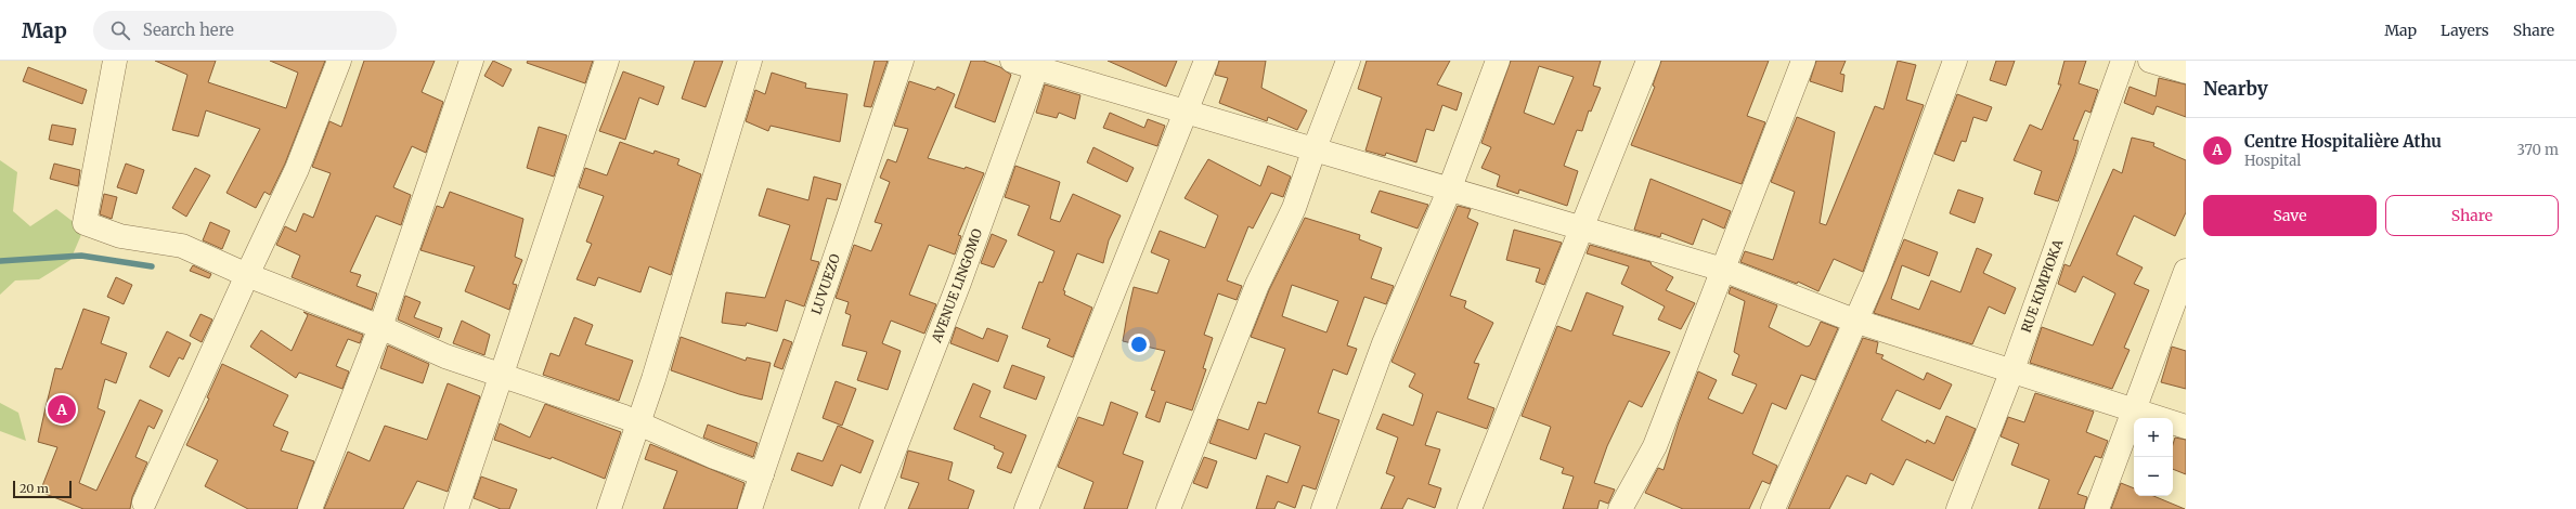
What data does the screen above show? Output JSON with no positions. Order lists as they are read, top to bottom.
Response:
{
  "streets": {
    "street": ["LUVUEZO", "AVENUE LINGOMO", "RUE KIMPIOKA"]
  },
  "scale_bar": "20 m",
  "page": {
    "header": "Map",
    "search": "Search here",
    "nav": ["Map", "Layers", "Share"],
    "heading": "Nearby",
    "list": [
      {
        "mark": "A",
        "name": "Centre Hospitalière Athu",
        "note": "Hospital",
        "value": "370 m"
      }
    ],
    "buttons": ["Save", "Share"],
    "pins": "A",
    "map_buttons": ["+", "−"],
    "scale": "20 m"
  }
}
